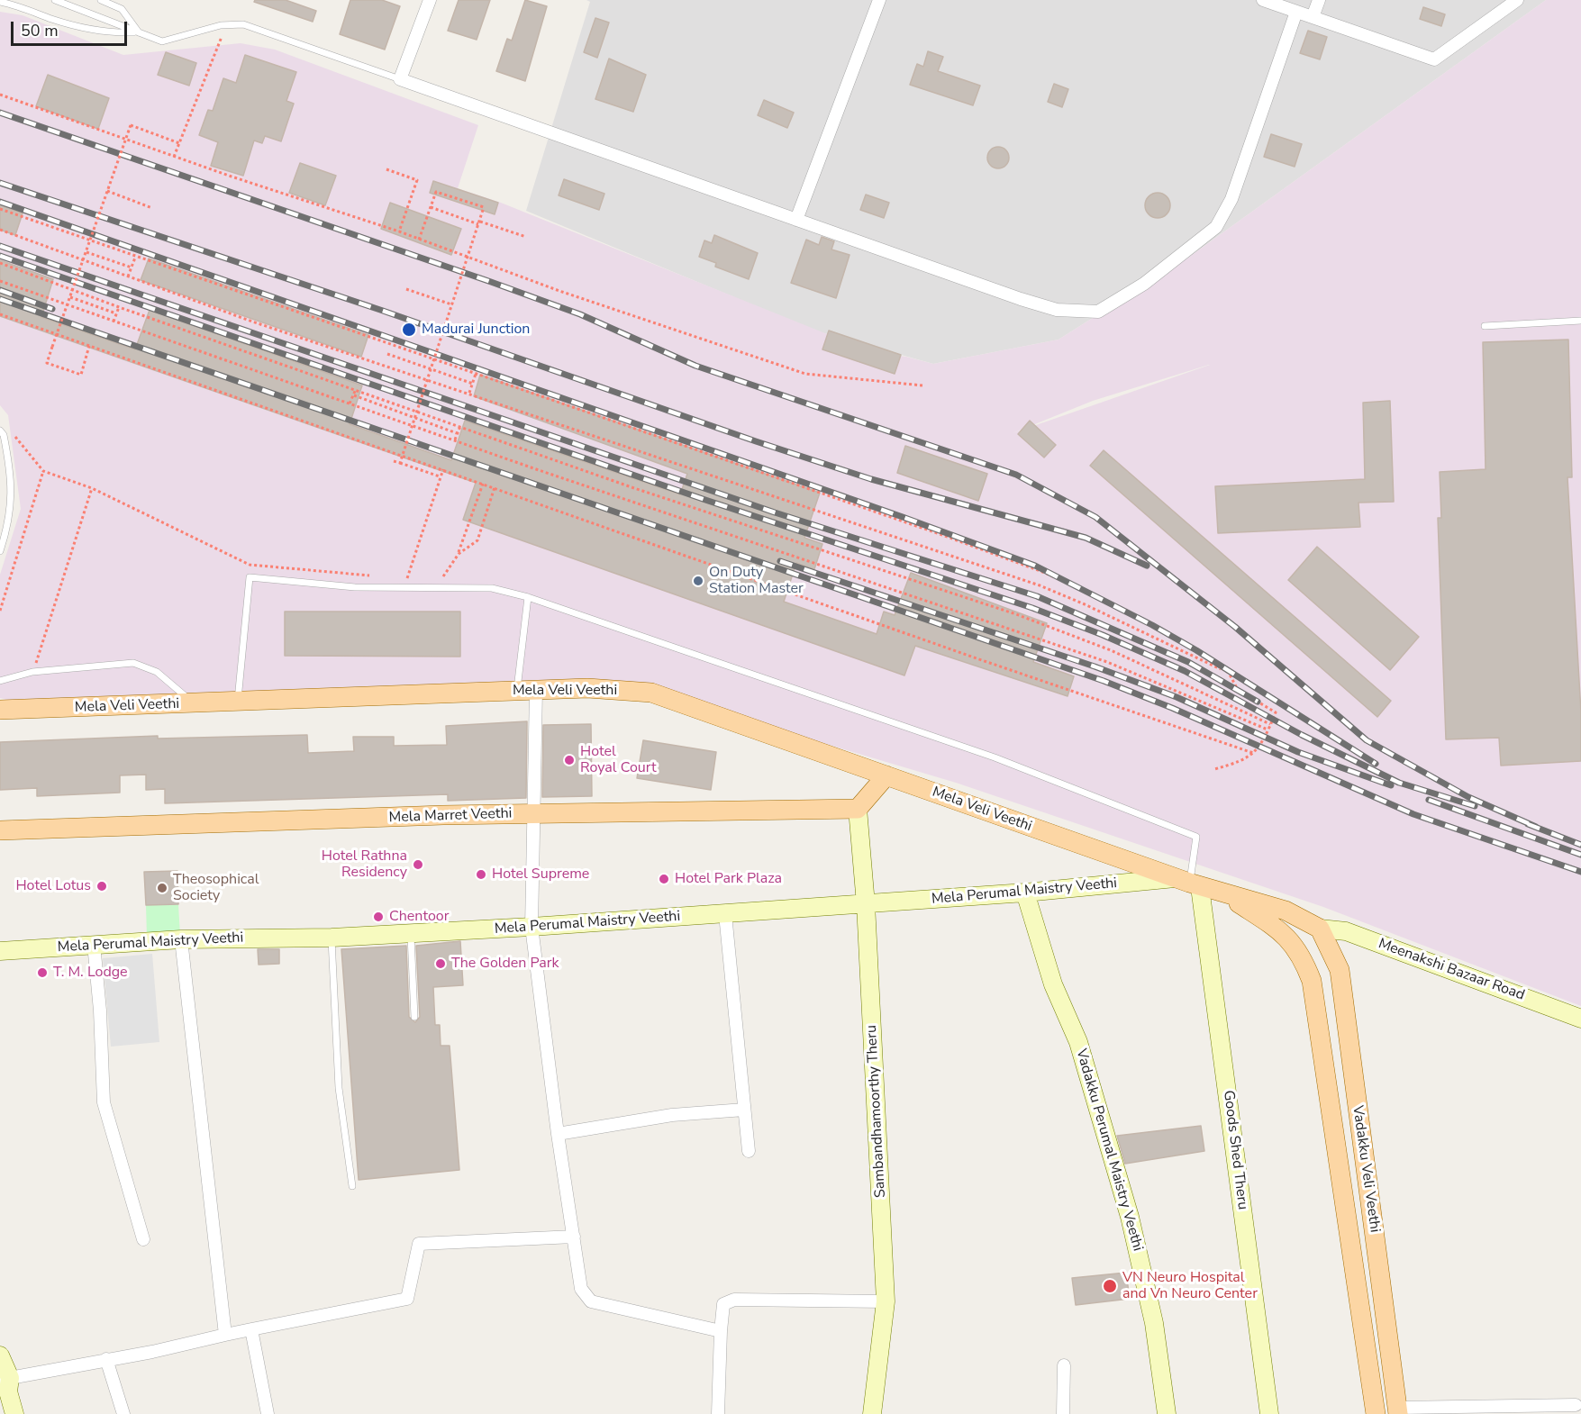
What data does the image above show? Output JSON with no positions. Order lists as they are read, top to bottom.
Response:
{
  "streets": {
    "main road": ["Mela Veli Veethi", "Mela Marret Veethi", "Vadakku Veli Veethi"],
    "street": [
      "Mela Perumal Maistry Veethi",
      "Meenakshi Bazaar Road",
      "Sambandhamoorthy Theru",
      "Vadakku Perumal Maistry Veethi",
      "Goods Shed Theru"
    ]
  },
  "crossings": [
    ["Mela Veli Veethi", "Mela Perumal Maistry Veethi"],
    ["Mela Veli Veethi", "Meenakshi Bazaar Road"],
    ["Mela Veli Veethi", "Goods Shed Theru"],
    ["Mela Veli Veethi", "Vadakku Veli Veethi"],
    ["Mela Marret Veethi", "Sambandhamoorthy Theru"],
    ["Mela Perumal Maistry Veethi", "Sambandhamoorthy Theru"],
    ["Mela Perumal Maistry Veethi", "Vadakku Perumal Maistry Veethi"],
    ["Mela Perumal Maistry Veethi", "Goods Shed Theru"],
    ["Meenakshi Bazaar Road", "Vadakku Veli Veethi"]
  ],
  "places": [
    "Madurai Junction",
    "On Duty Station Master",
    "Hotel Royal Court",
    "Hotel Rathna Residency",
    "Hotel Supreme",
    "Hotel Park Plaza",
    "Hotel Lotus",
    "Theosophical Society",
    "Chentoor",
    "The Golden Park",
    "T. M. Lodge",
    "VN Neuro Hospital and Vn Neuro Center"
  ],
  "scale_bar": "50 m"
}
